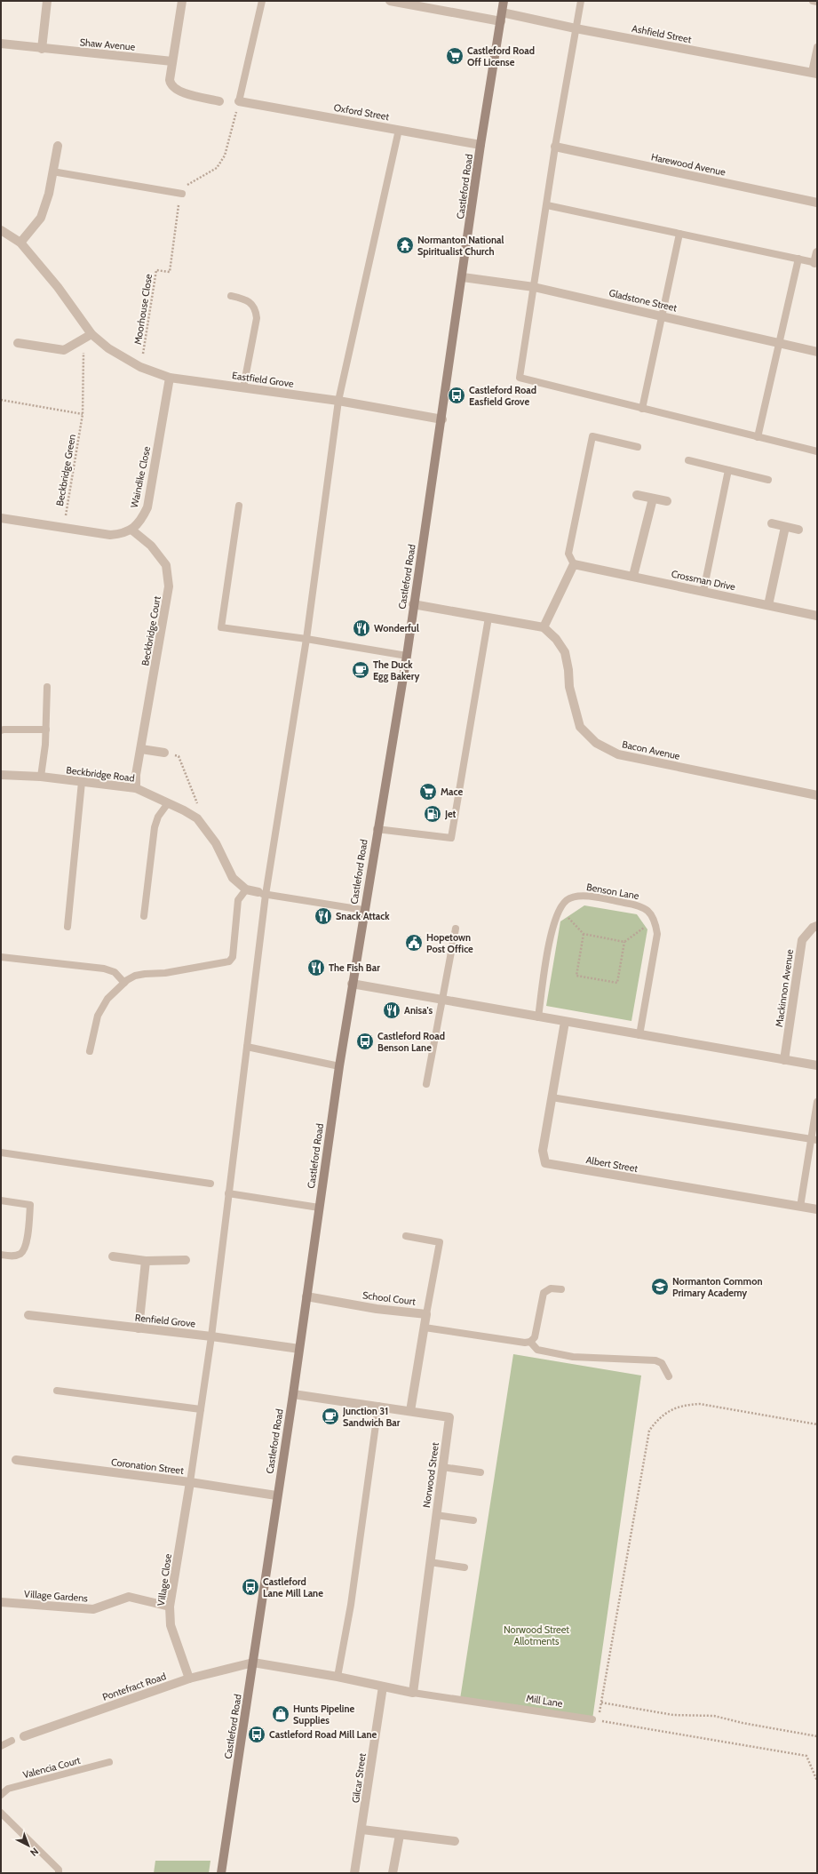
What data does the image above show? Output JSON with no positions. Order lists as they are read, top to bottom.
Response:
{
  "streets": {
    "street": [
      "Ashfield Street",
      "Shaw Avenue",
      "Oxford Street",
      "Harewood Avenue",
      "Castleford Road",
      "Gladstone Street",
      "Eastfield Grove",
      "Waindike Close",
      "Crossman Drive",
      "Beckbridge Court",
      "Bacon Avenue",
      "Beckbridge Road",
      "Mackinnon Avenue",
      "Albert Street",
      "School Court",
      "Renfield Grove",
      "Coronation Street",
      "Norwood Street",
      "Village Close",
      "Village Gardens",
      "Pontefract Road",
      "Mill Lane",
      "Gilcar Street"
    ],
    "lane": ["Benson Lane", "Valencia Court"],
    "path": ["Moorhouse Close", "Beckbridge Green"]
  },
  "crossings": [
    ["Ashfield Street", "Castleford Road"],
    ["Oxford Street", "Castleford Road"],
    ["Castleford Road", "Gladstone Street"],
    ["Castleford Road", "Eastfield Grove"],
    ["Castleford Road", "School Court"],
    ["Castleford Road", "Renfield Grove"],
    ["Castleford Road", "Coronation Street"],
    ["Castleford Road", "Norwood Street"],
    ["Castleford Road", "Pontefract Road"],
    ["Castleford Road", "Mill Lane"],
    ["Moorhouse Close", "Eastfield Grove"],
    ["Eastfield Grove", "Waindike Close"],
    ["Waindike Close", "Beckbridge Court"],
    ["Beckbridge Court", "Beckbridge Road"],
    ["Coronation Street", "Village Close"],
    ["Norwood Street", "Mill Lane"],
    ["Village Close", "Village Gardens"],
    ["Village Close", "Pontefract Road"],
    ["Pontefract Road", "Mill Lane"],
    ["Mill Lane", "Gilcar Street"]
  ],
  "parks": ["Norwood Street Allotments"],
  "places": {
    "supermarket": ["Castleford Road Off License", "Mace"],
    "temple": ["Normanton National Spiritualist Church"],
    "bus stop": [
      "Castleford Road Easfield Grove",
      "Castleford Road Benson Lane",
      "Castleford Lane Mill Lane",
      "Castleford Road Mill Lane"
    ],
    "restaurant": [
      "Wonderful",
      "Snack Attack",
      "The Fish Bar",
      "Anisa's"
    ],
    "cafe": ["The Duck Egg Bakery", "Junction 31 Sandwich Bar"],
    "fuel station": ["Jet"],
    "public building": ["Hopetown Post Office"],
    "school or university": ["Normanton Common Primary Academy"],
    "shop": ["Hunts Pipeline Supplies"]
  },
  "north": "bottom right"
}
